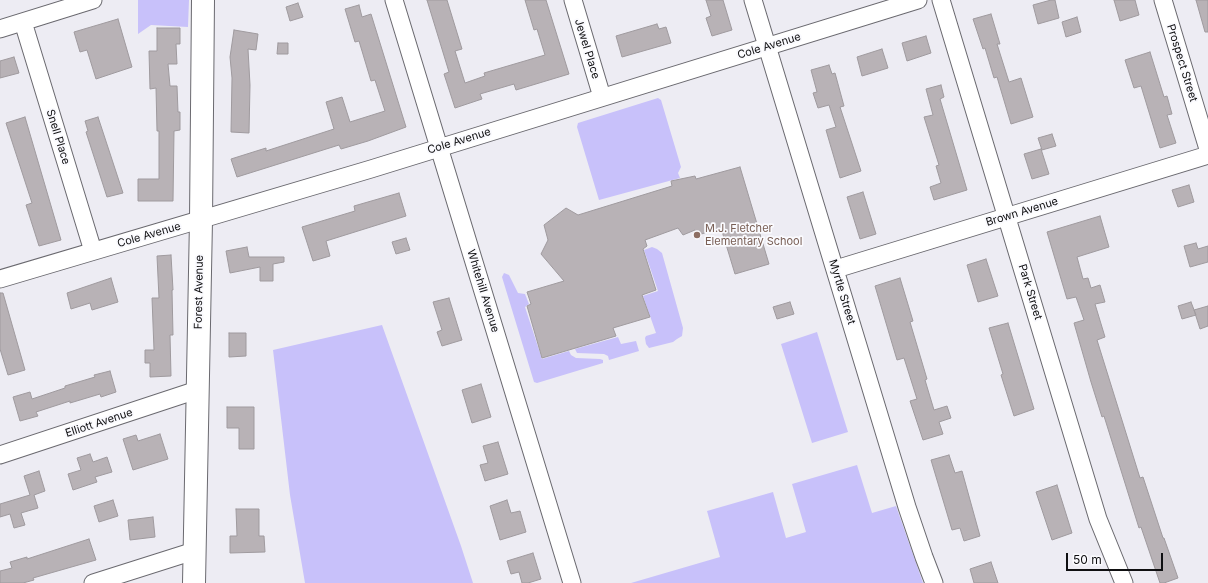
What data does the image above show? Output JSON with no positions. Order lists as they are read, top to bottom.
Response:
{
  "streets": {
    "main road": ["Forest Avenue"],
    "street": [
      "Cole Avenue",
      "Jewel Place",
      "Prospect Street",
      "Snell Place",
      "Brown Avenue",
      "Whitehill Avenue",
      "Myrtle Street",
      "Park Street",
      "Elliott Avenue"
    ]
  },
  "crossings": [
    ["Cole Avenue", "Jewel Place"],
    ["Cole Avenue", "Snell Place"],
    ["Cole Avenue", "Whitehill Avenue"],
    ["Cole Avenue", "Forest Avenue"],
    ["Cole Avenue", "Myrtle Street"],
    ["Brown Avenue", "Myrtle Street"],
    ["Brown Avenue", "Park Street"],
    ["Forest Avenue", "Elliott Avenue"]
  ],
  "places": ["M.J. Fletcher Elementary School"],
  "scale_bar": "50 m"
}
